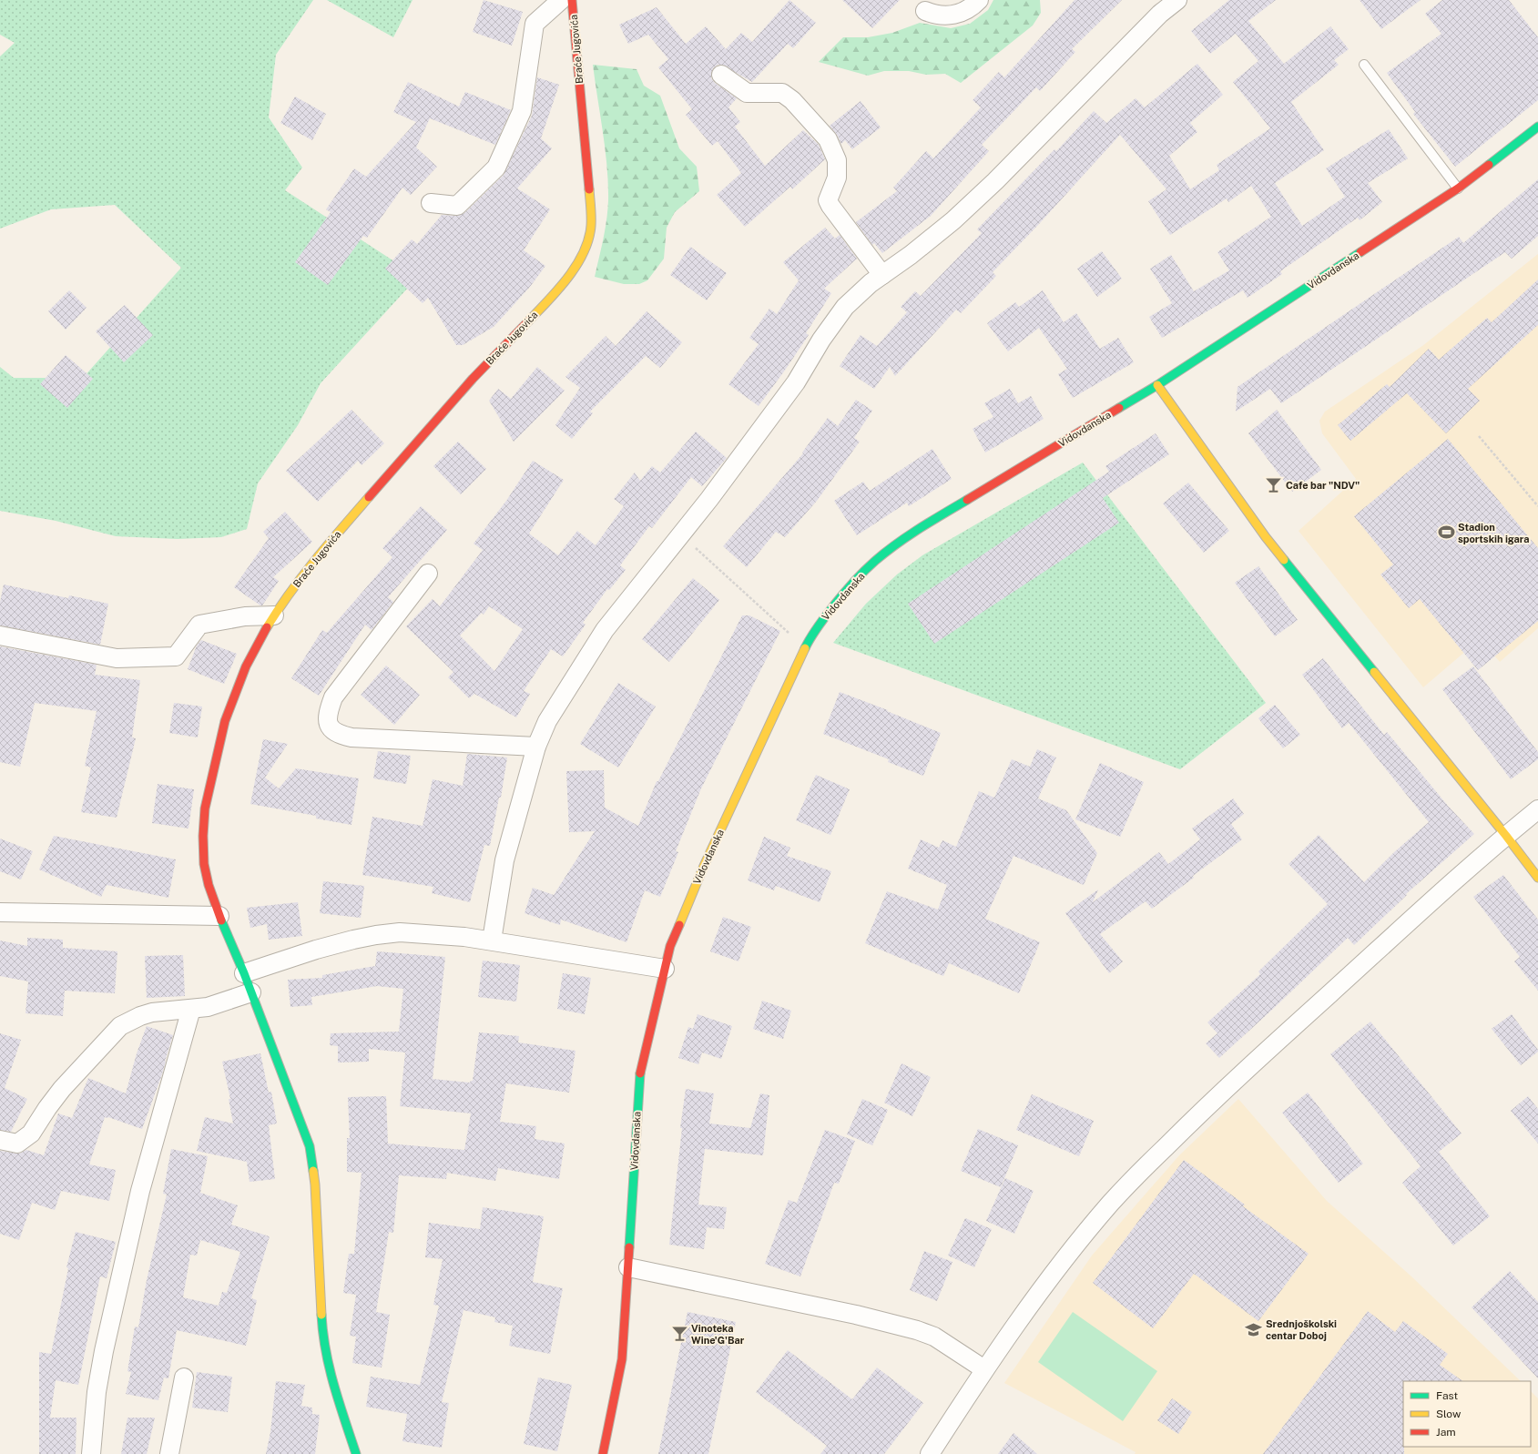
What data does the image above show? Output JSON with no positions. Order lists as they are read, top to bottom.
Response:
{
  "streets": {
    "street": ["Braće Jugovića", "Vidovdanska"]
  },
  "places": {
    "bar": ["Cafe bar \"NDV\"", "Vinoteka Wine'G'Bar"],
    "sports": ["Stadion sportskih igara"],
    "school or university": ["Srednjoškolski centar Doboj"]
  },
  "legend": ["Fast", "Slow", "Jam"]
}
